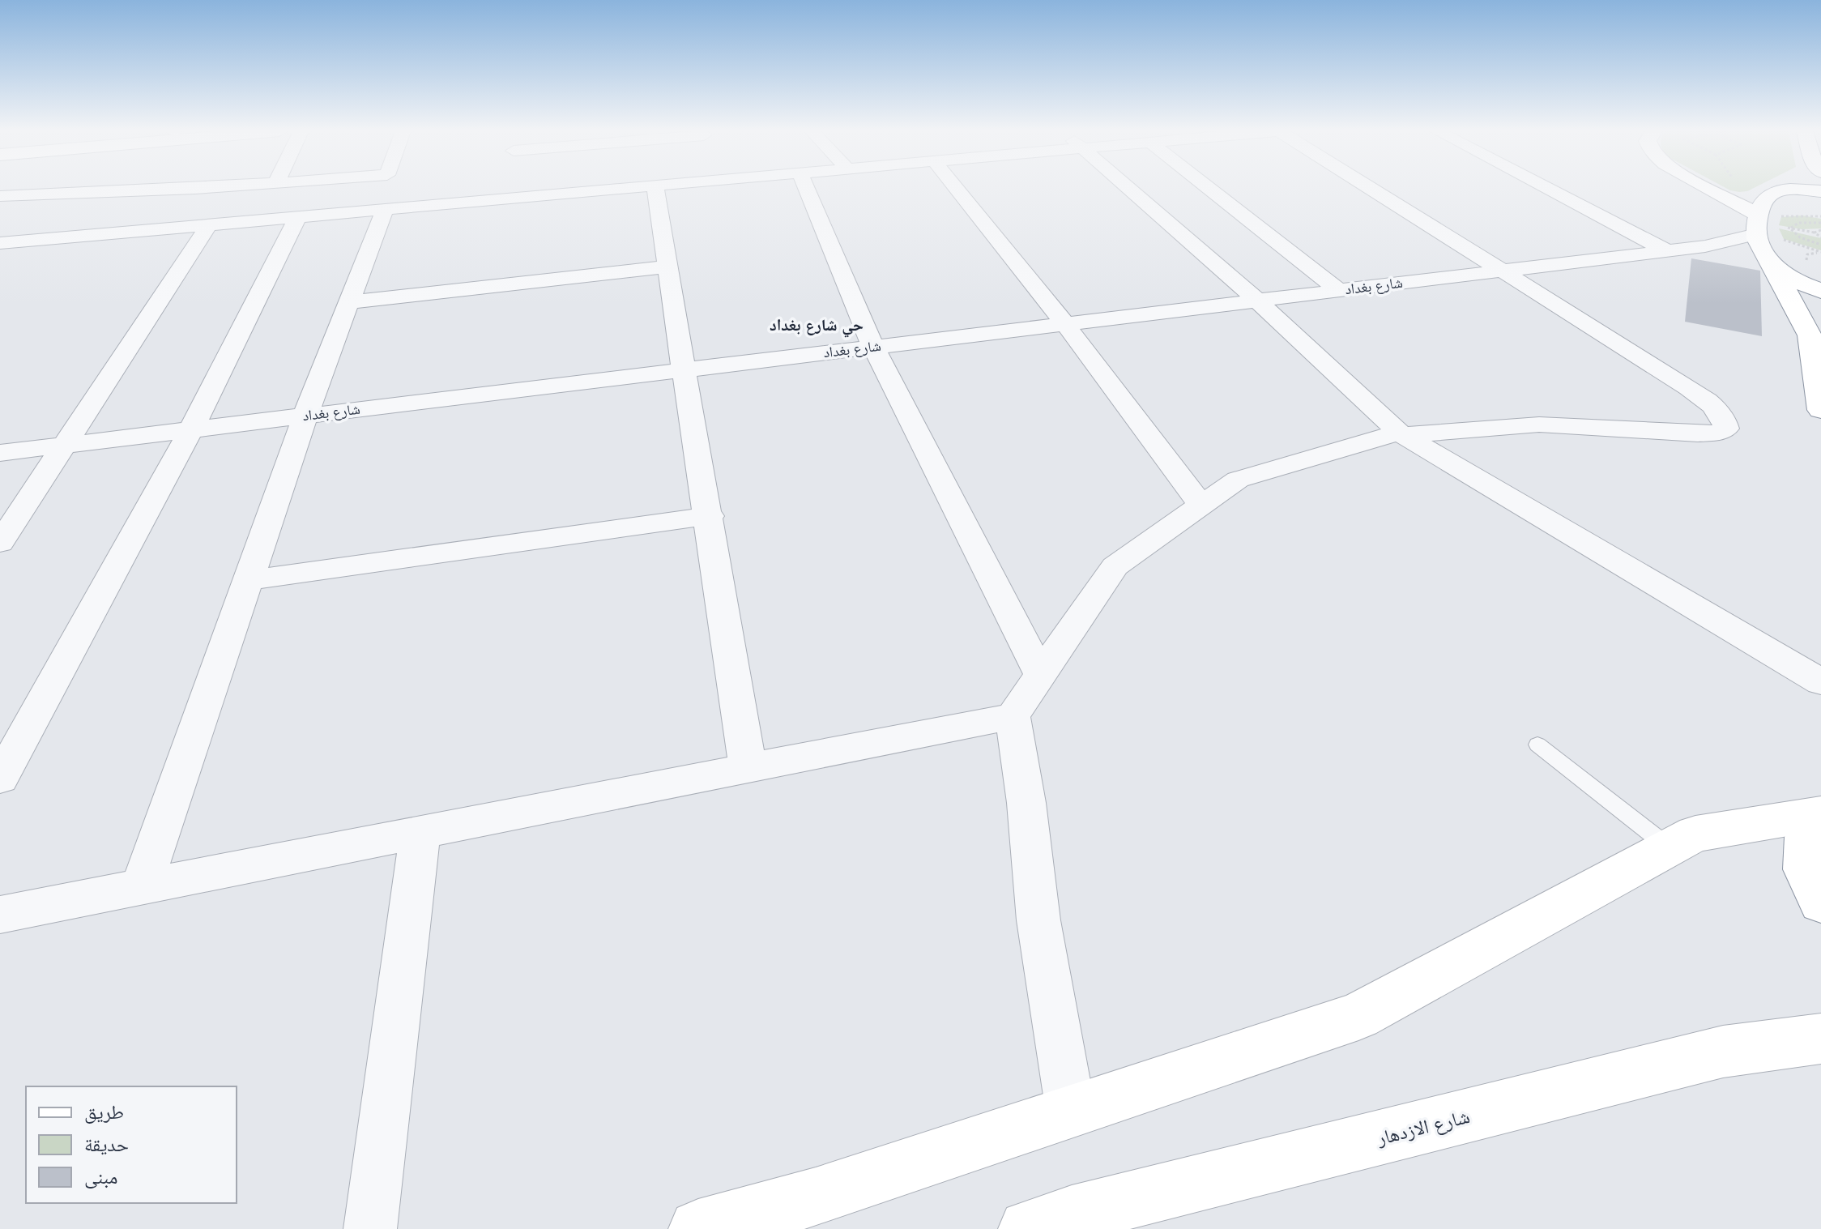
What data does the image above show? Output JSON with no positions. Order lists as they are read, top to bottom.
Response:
{
  "streets": {
    "main road": ["شارع الازدهار"],
    "street": ["شارع بغداد"]
  },
  "districts": ["حي شارع بغداد"],
  "legend": ["طريق", "حديقة", "مبنى"]
}
